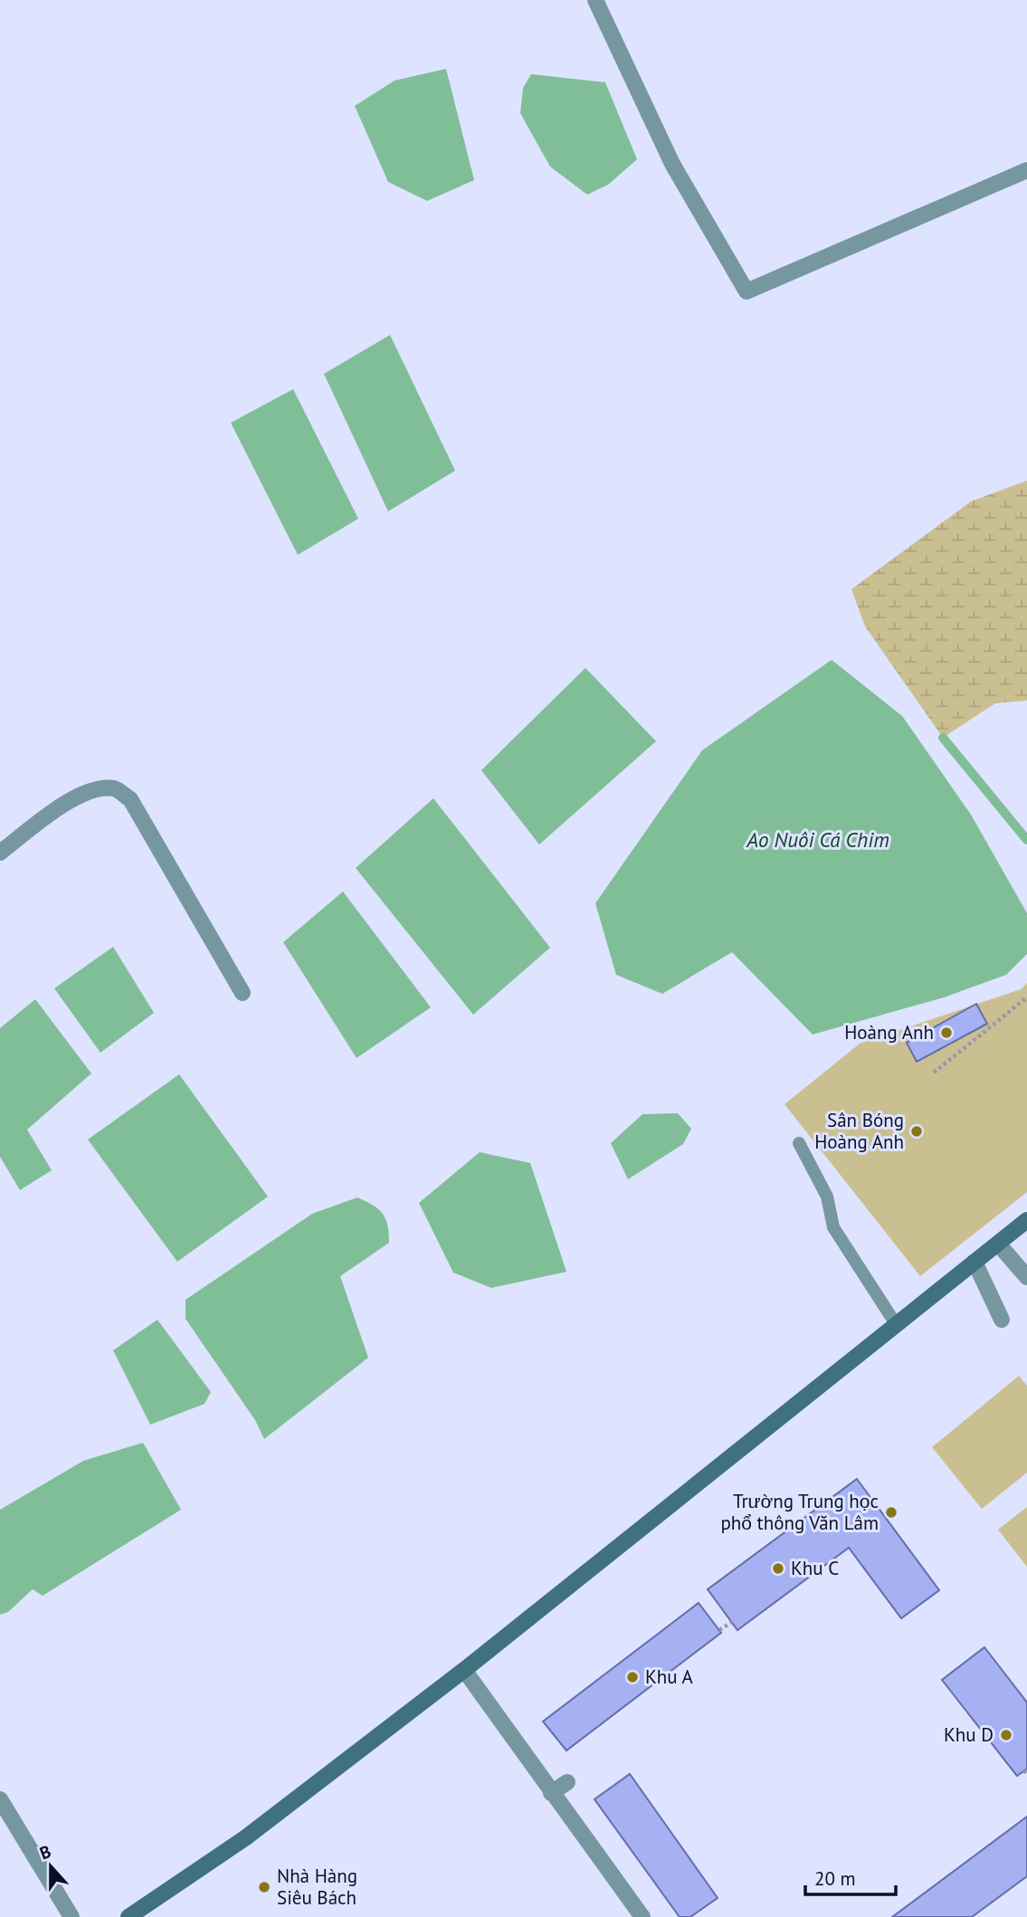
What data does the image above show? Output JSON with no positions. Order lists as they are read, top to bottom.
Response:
{
  "water": ["Ao Nuôi Cá Chim"],
  "places": [
    "Hoàng Anh",
    "Sân Bóng Hoàng Anh",
    "Trường Trung học phổ thông Văn Lâm",
    "Khu C",
    "Khu A",
    "Khu D",
    "Nhà Hàng Siêu Bách"
  ],
  "scale_bar": "20 m",
  "north": "top"
}
